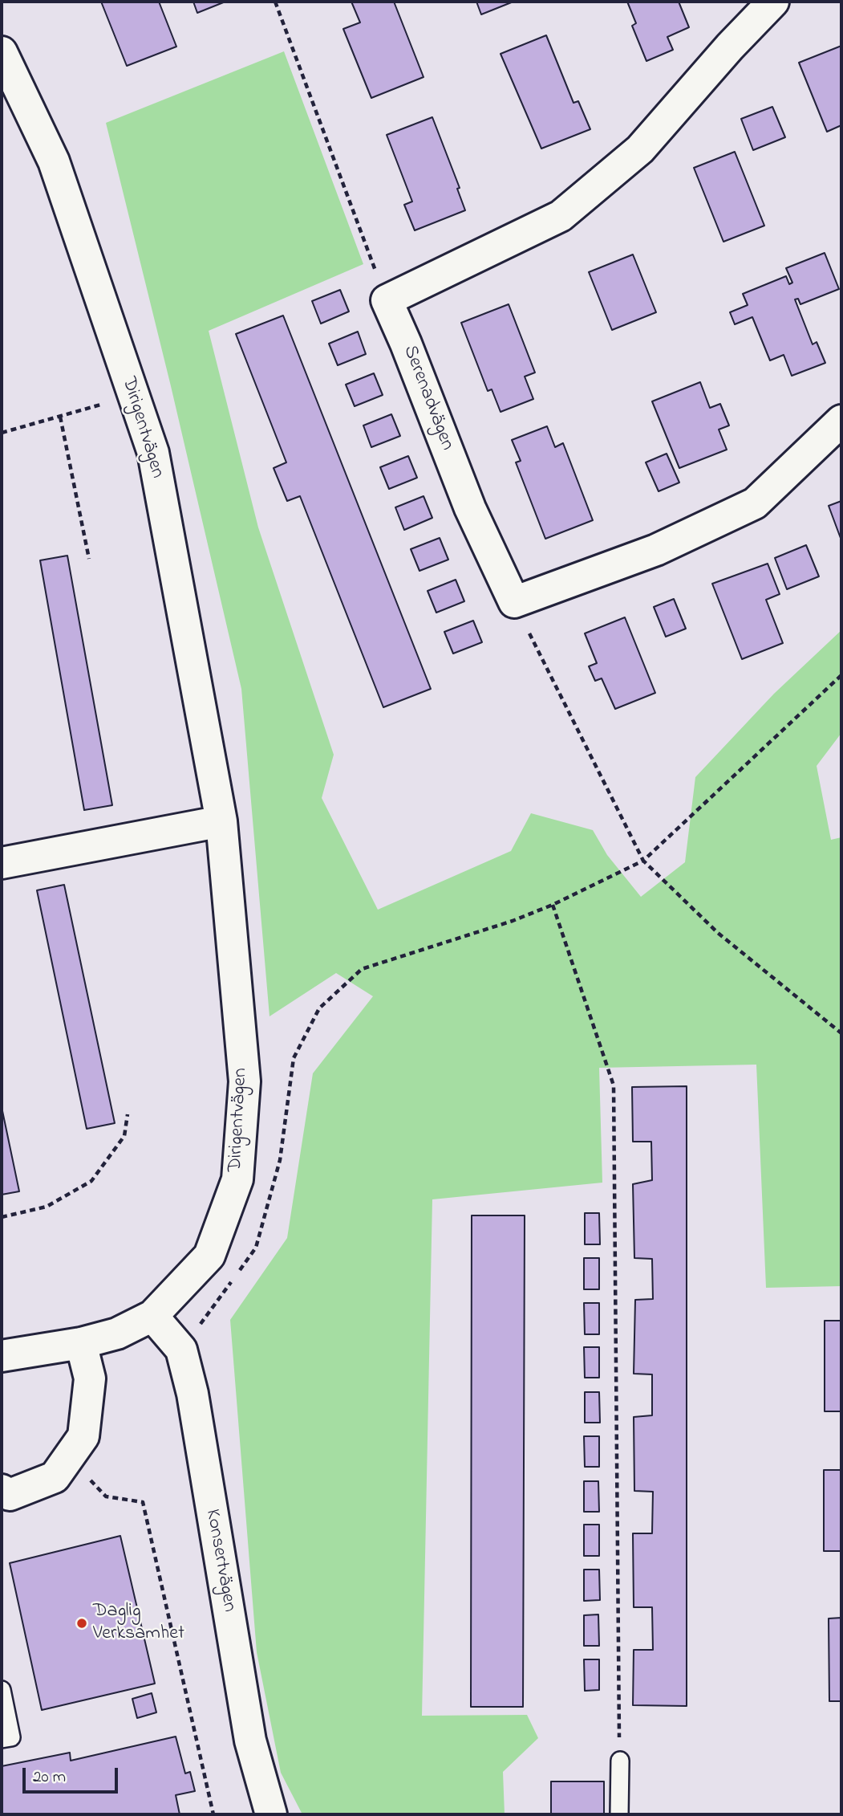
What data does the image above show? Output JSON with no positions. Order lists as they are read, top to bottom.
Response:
{
  "streets": {
    "street": ["Serenadvägen", "Dirigentvägen", "Konsertvägen"]
  },
  "crossings": [
    ["Dirigentvägen", "Konsertvägen"]
  ],
  "places": ["Daglig Verksamhet"],
  "scale_bar": "20 m"
}
